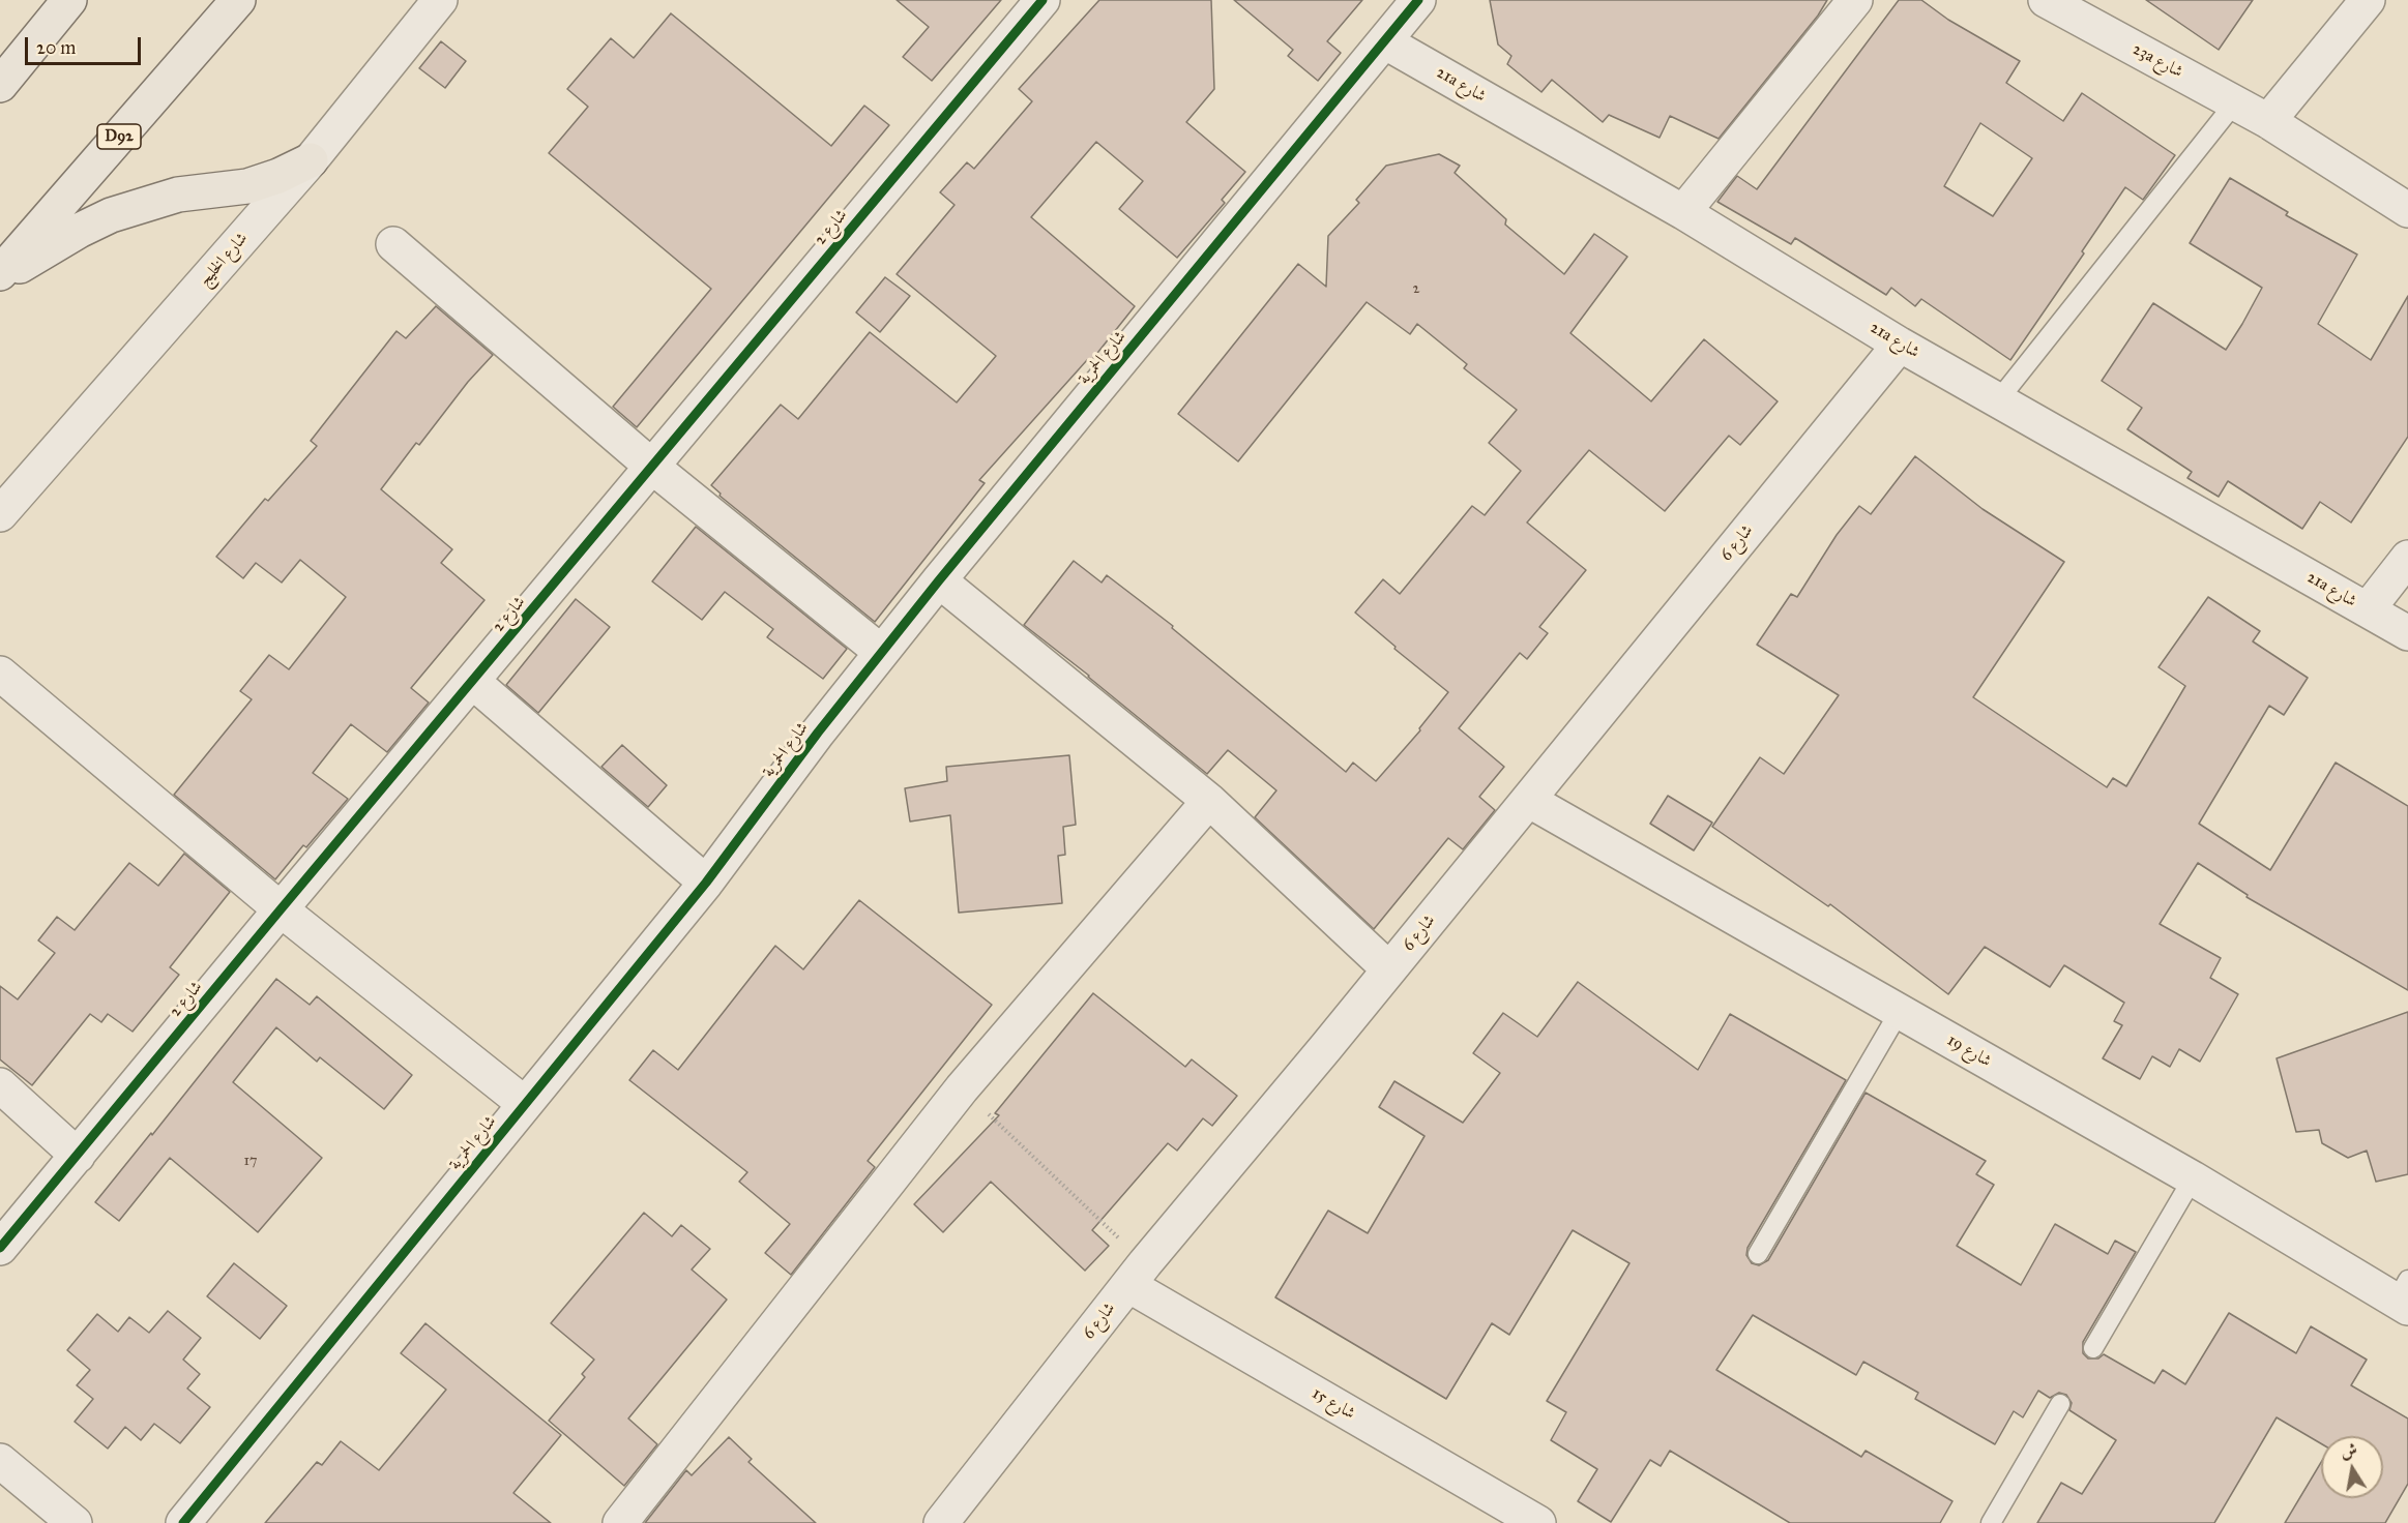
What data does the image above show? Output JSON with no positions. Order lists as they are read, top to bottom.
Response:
{
  "streets": {
    "main road": ["D92"],
    "street": [
      "23a شارع",
      "21a شارع",
      "شارع 2",
      "شارع الخليج",
      "شارع الحمرية",
      "شارع 6",
      "شارع 19",
      "شارع 15"
    ]
  },
  "crossings": [
    ["21a شارع", "شارع الحمرية"],
    ["21a شارع", "شارع 6"],
    ["شارع 6", "شارع 19"],
    ["شارع 6", "شارع 15"]
  ],
  "house_numbers": ["2", "17"],
  "scale_bar": "20 m",
  "north": "top"
}
